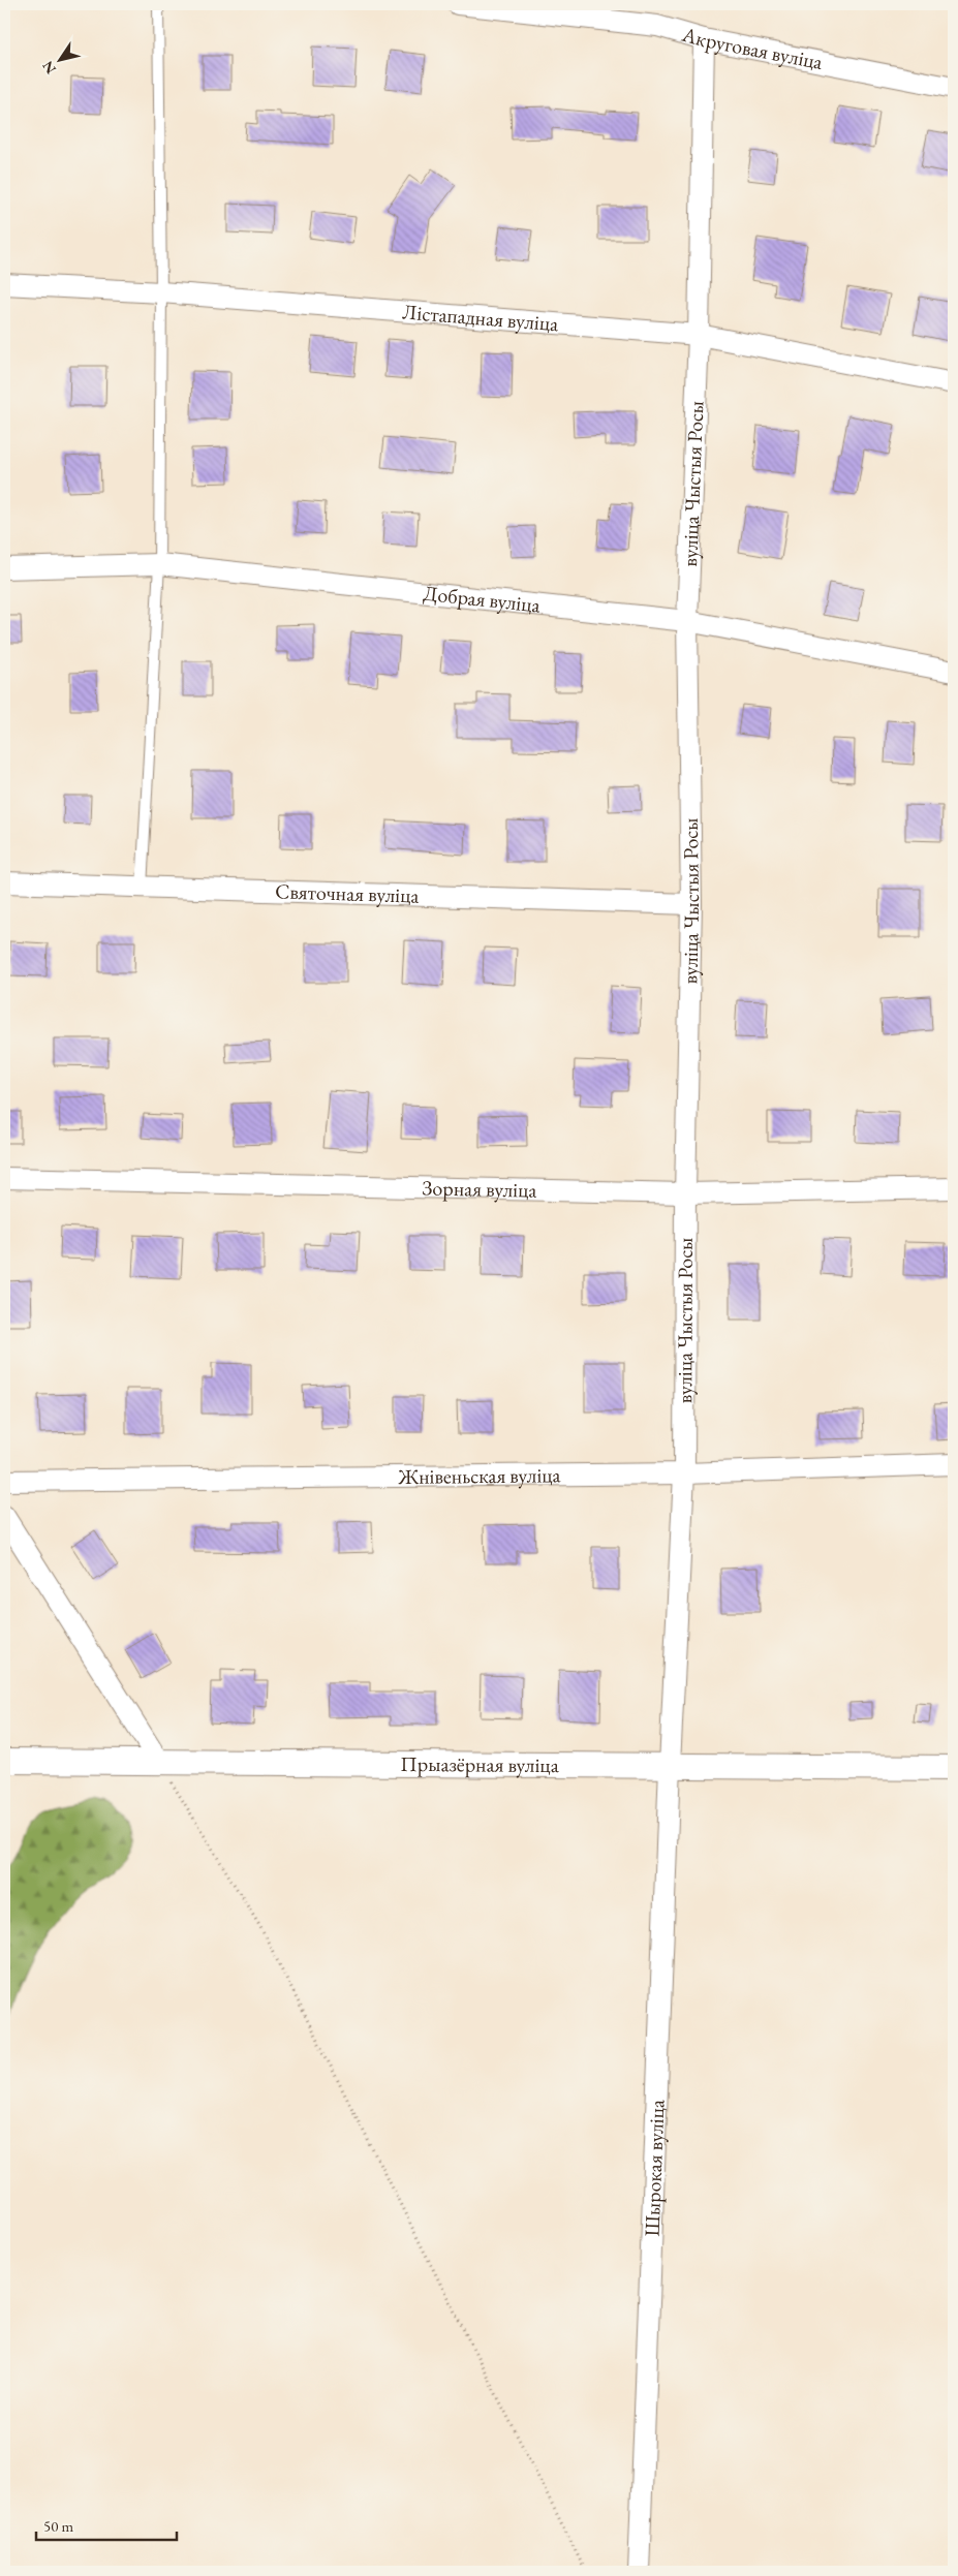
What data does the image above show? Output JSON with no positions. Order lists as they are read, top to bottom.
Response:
{
  "streets": {
    "street": [
      "Акруговая вуліца",
      "Лістападная вуліца",
      "вуліца Чыстыя Росы",
      "Добрая вуліца",
      "Святочная вуліца",
      "Зорная вуліца",
      "Жнівеньская вуліца",
      "Прыазёрная вуліца",
      "Шырокая вуліца"
    ]
  },
  "crossings": [
    ["Акруговая вуліца", "вуліца Чыстыя Росы"],
    ["Лістападная вуліца", "вуліца Чыстыя Росы"],
    ["вуліца Чыстыя Росы", "Добрая вуліца"],
    ["вуліца Чыстыя Росы", "Святочная вуліца"],
    ["вуліца Чыстыя Росы", "Зорная вуліца"],
    ["вуліца Чыстыя Росы", "Жнівеньская вуліца"],
    ["вуліца Чыстыя Росы", "Прыазёрная вуліца"],
    ["вуліца Чыстыя Росы", "Шырокая вуліца"],
    ["Прыазёрная вуліца", "Шырокая вуліца"]
  ],
  "scale_bar": "50 m",
  "north": "bottom left"
}
